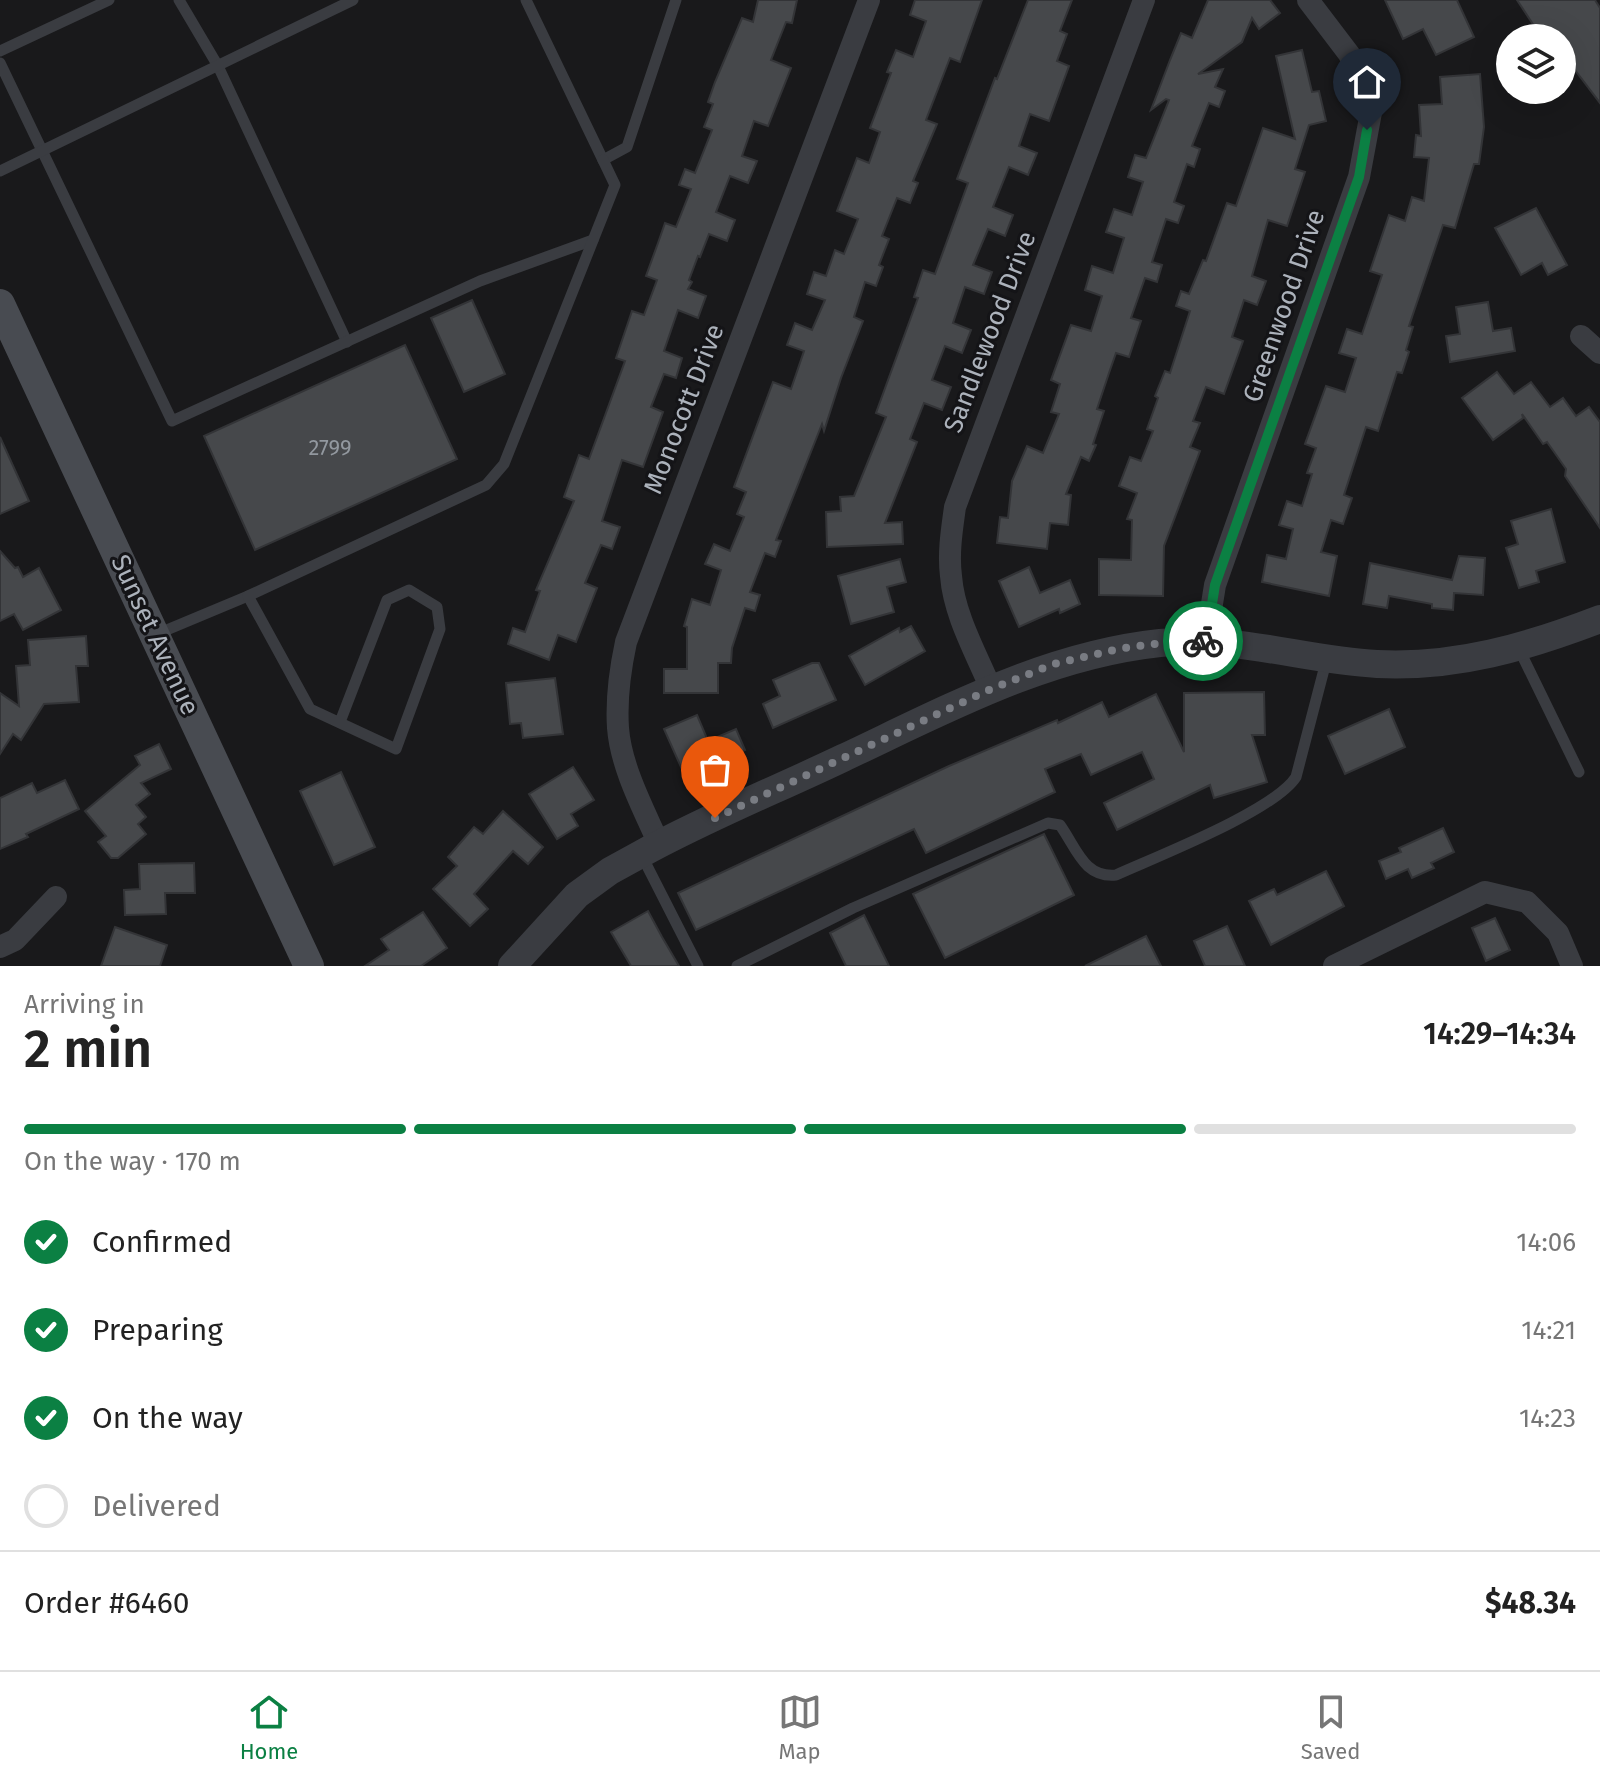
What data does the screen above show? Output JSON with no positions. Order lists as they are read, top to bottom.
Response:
{
  "streets": {
    "main road": ["Sunset Avenue"],
    "street": ["Greenwood Drive", "Sandlewood Drive", "Monocott Drive"]
  },
  "house_numbers": ["2799"],
  "page": {
    "heading": ["2 min", "Arriving in", "14:29–14:34"],
    "panel": ["Order #6460", "$48.34"],
    "bar": "On the way · 170 m",
    "list": [
      ["Confirmed", "14:06"],
      ["Preparing", "14:21"],
      ["On the way", "14:23"],
      "Delivered"
    ],
    "tabs": ["Home", "Map", "Saved"]
  }
}
